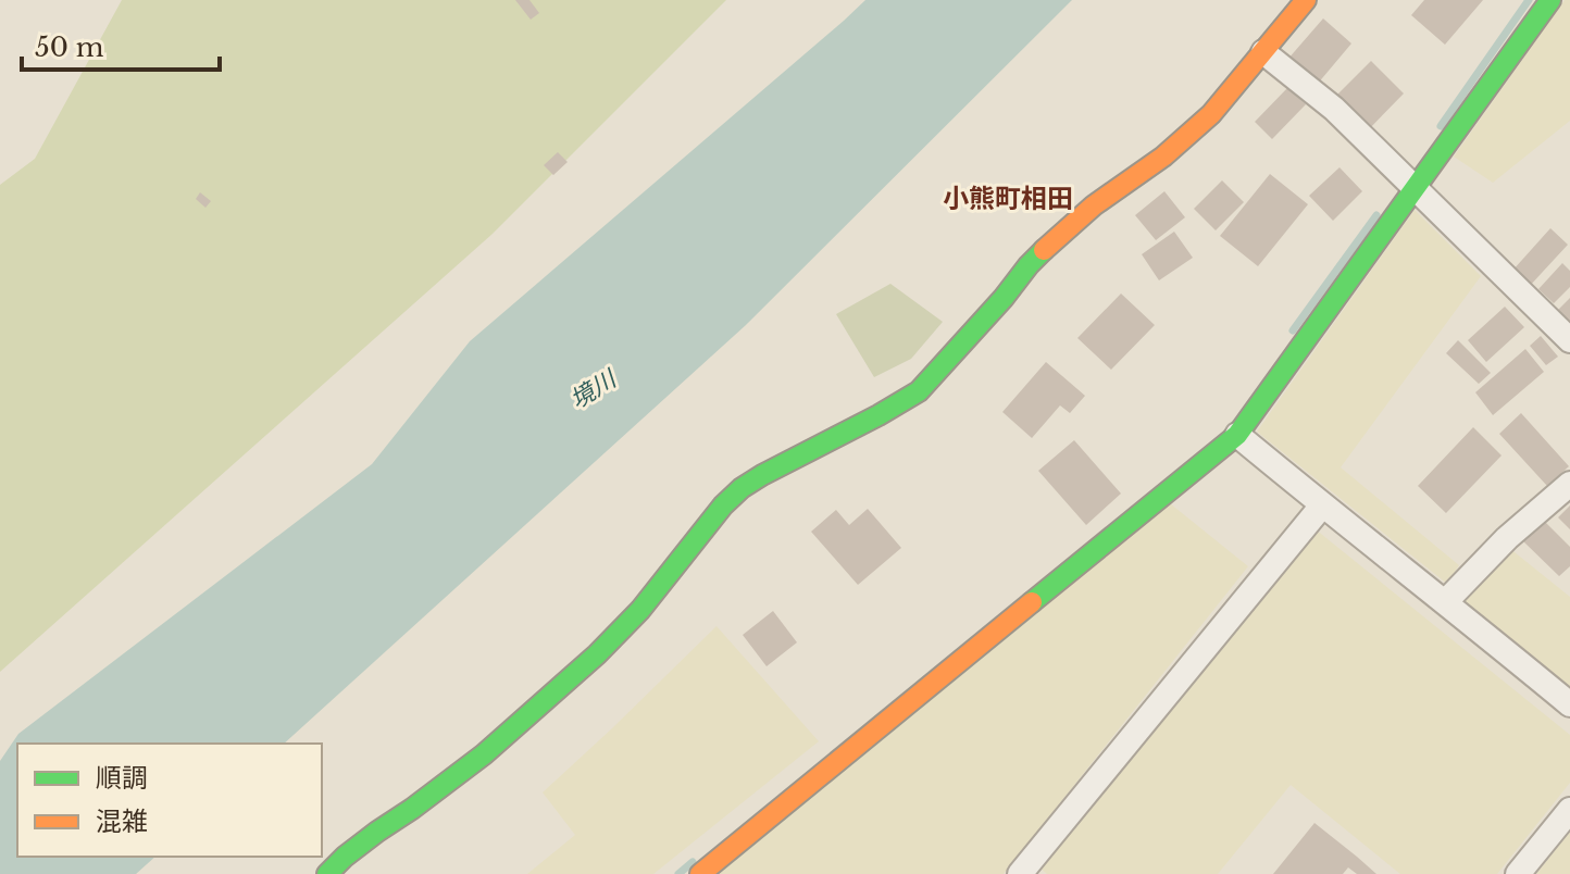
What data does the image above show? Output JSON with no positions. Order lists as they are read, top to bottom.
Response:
{
  "districts": ["小熊町相田"],
  "water": ["境川"],
  "legend": ["順調", "混雑"],
  "scale_bar": "50 m"
}
